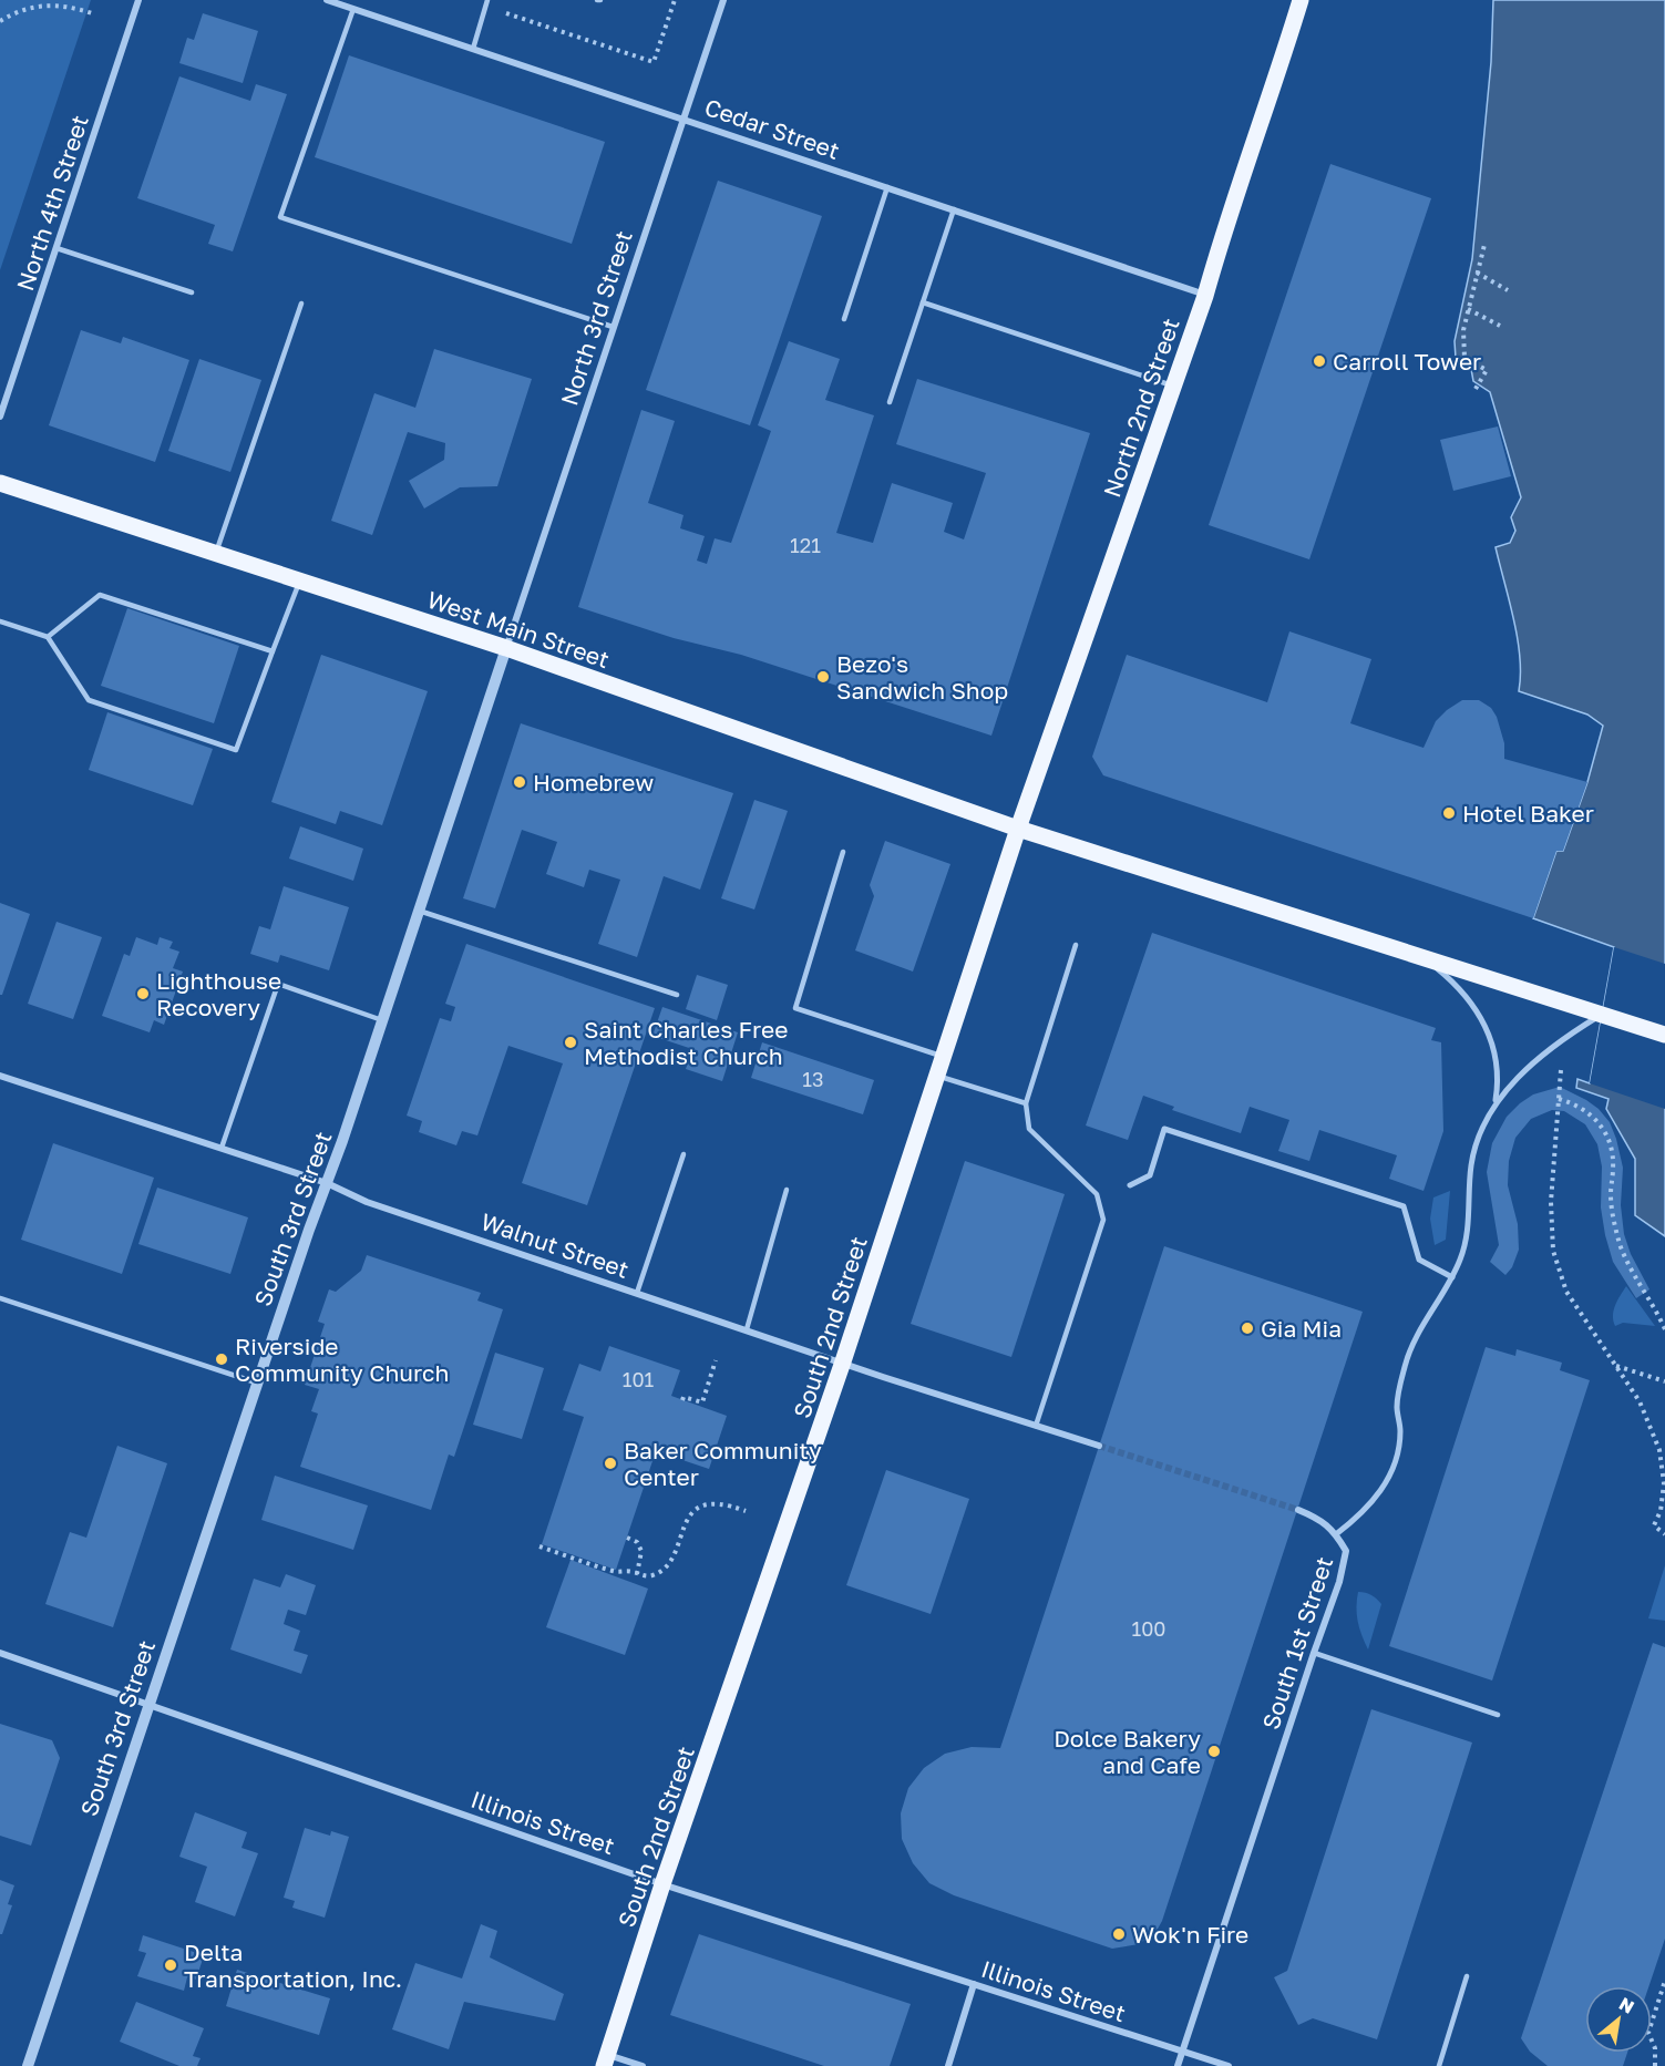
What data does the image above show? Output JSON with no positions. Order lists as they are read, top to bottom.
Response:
{
  "streets": {
    "main road": ["North 2nd Street", "West Main Street", "South 2nd Street"],
    "street": [
      "Cedar Street",
      "North 4th Street",
      "North 3rd Street",
      "South 3rd Street",
      "Walnut Street",
      "South 1st Street",
      "Illinois Street"
    ]
  },
  "crossings": [
    ["Cedar Street", "North 3rd Street"],
    ["Cedar Street", "North 2nd Street"],
    ["North 3rd Street", "West Main Street"],
    ["North 3rd Street", "South 3rd Street"],
    ["North 2nd Street", "West Main Street"],
    ["North 2nd Street", "South 2nd Street"],
    ["West Main Street", "South 3rd Street"],
    ["West Main Street", "South 2nd Street"],
    ["West Main Street", "South 1st Street"],
    ["South 3rd Street", "Walnut Street"],
    ["South 3rd Street", "Illinois Street"],
    ["Walnut Street", "South 2nd Street"],
    ["South 2nd Street", "Illinois Street"],
    ["South 1st Street", "Illinois Street"]
  ],
  "places": [
    "Carroll Tower",
    "Bezo's Sandwich Shop",
    "Homebrew",
    "Hotel Baker",
    "Lighthouse Recovery",
    "Saint Charles Free Methodist Church",
    "Gia Mia",
    "Riverside Community Church",
    "Baker Community Center",
    "Dolce Bakery and Cafe",
    "Wok'n Fire",
    "Delta Transportation, Inc."
  ],
  "house_numbers": [
    "121",
    "13",
    "101",
    "100"
  ],
  "north": "top right"
}
